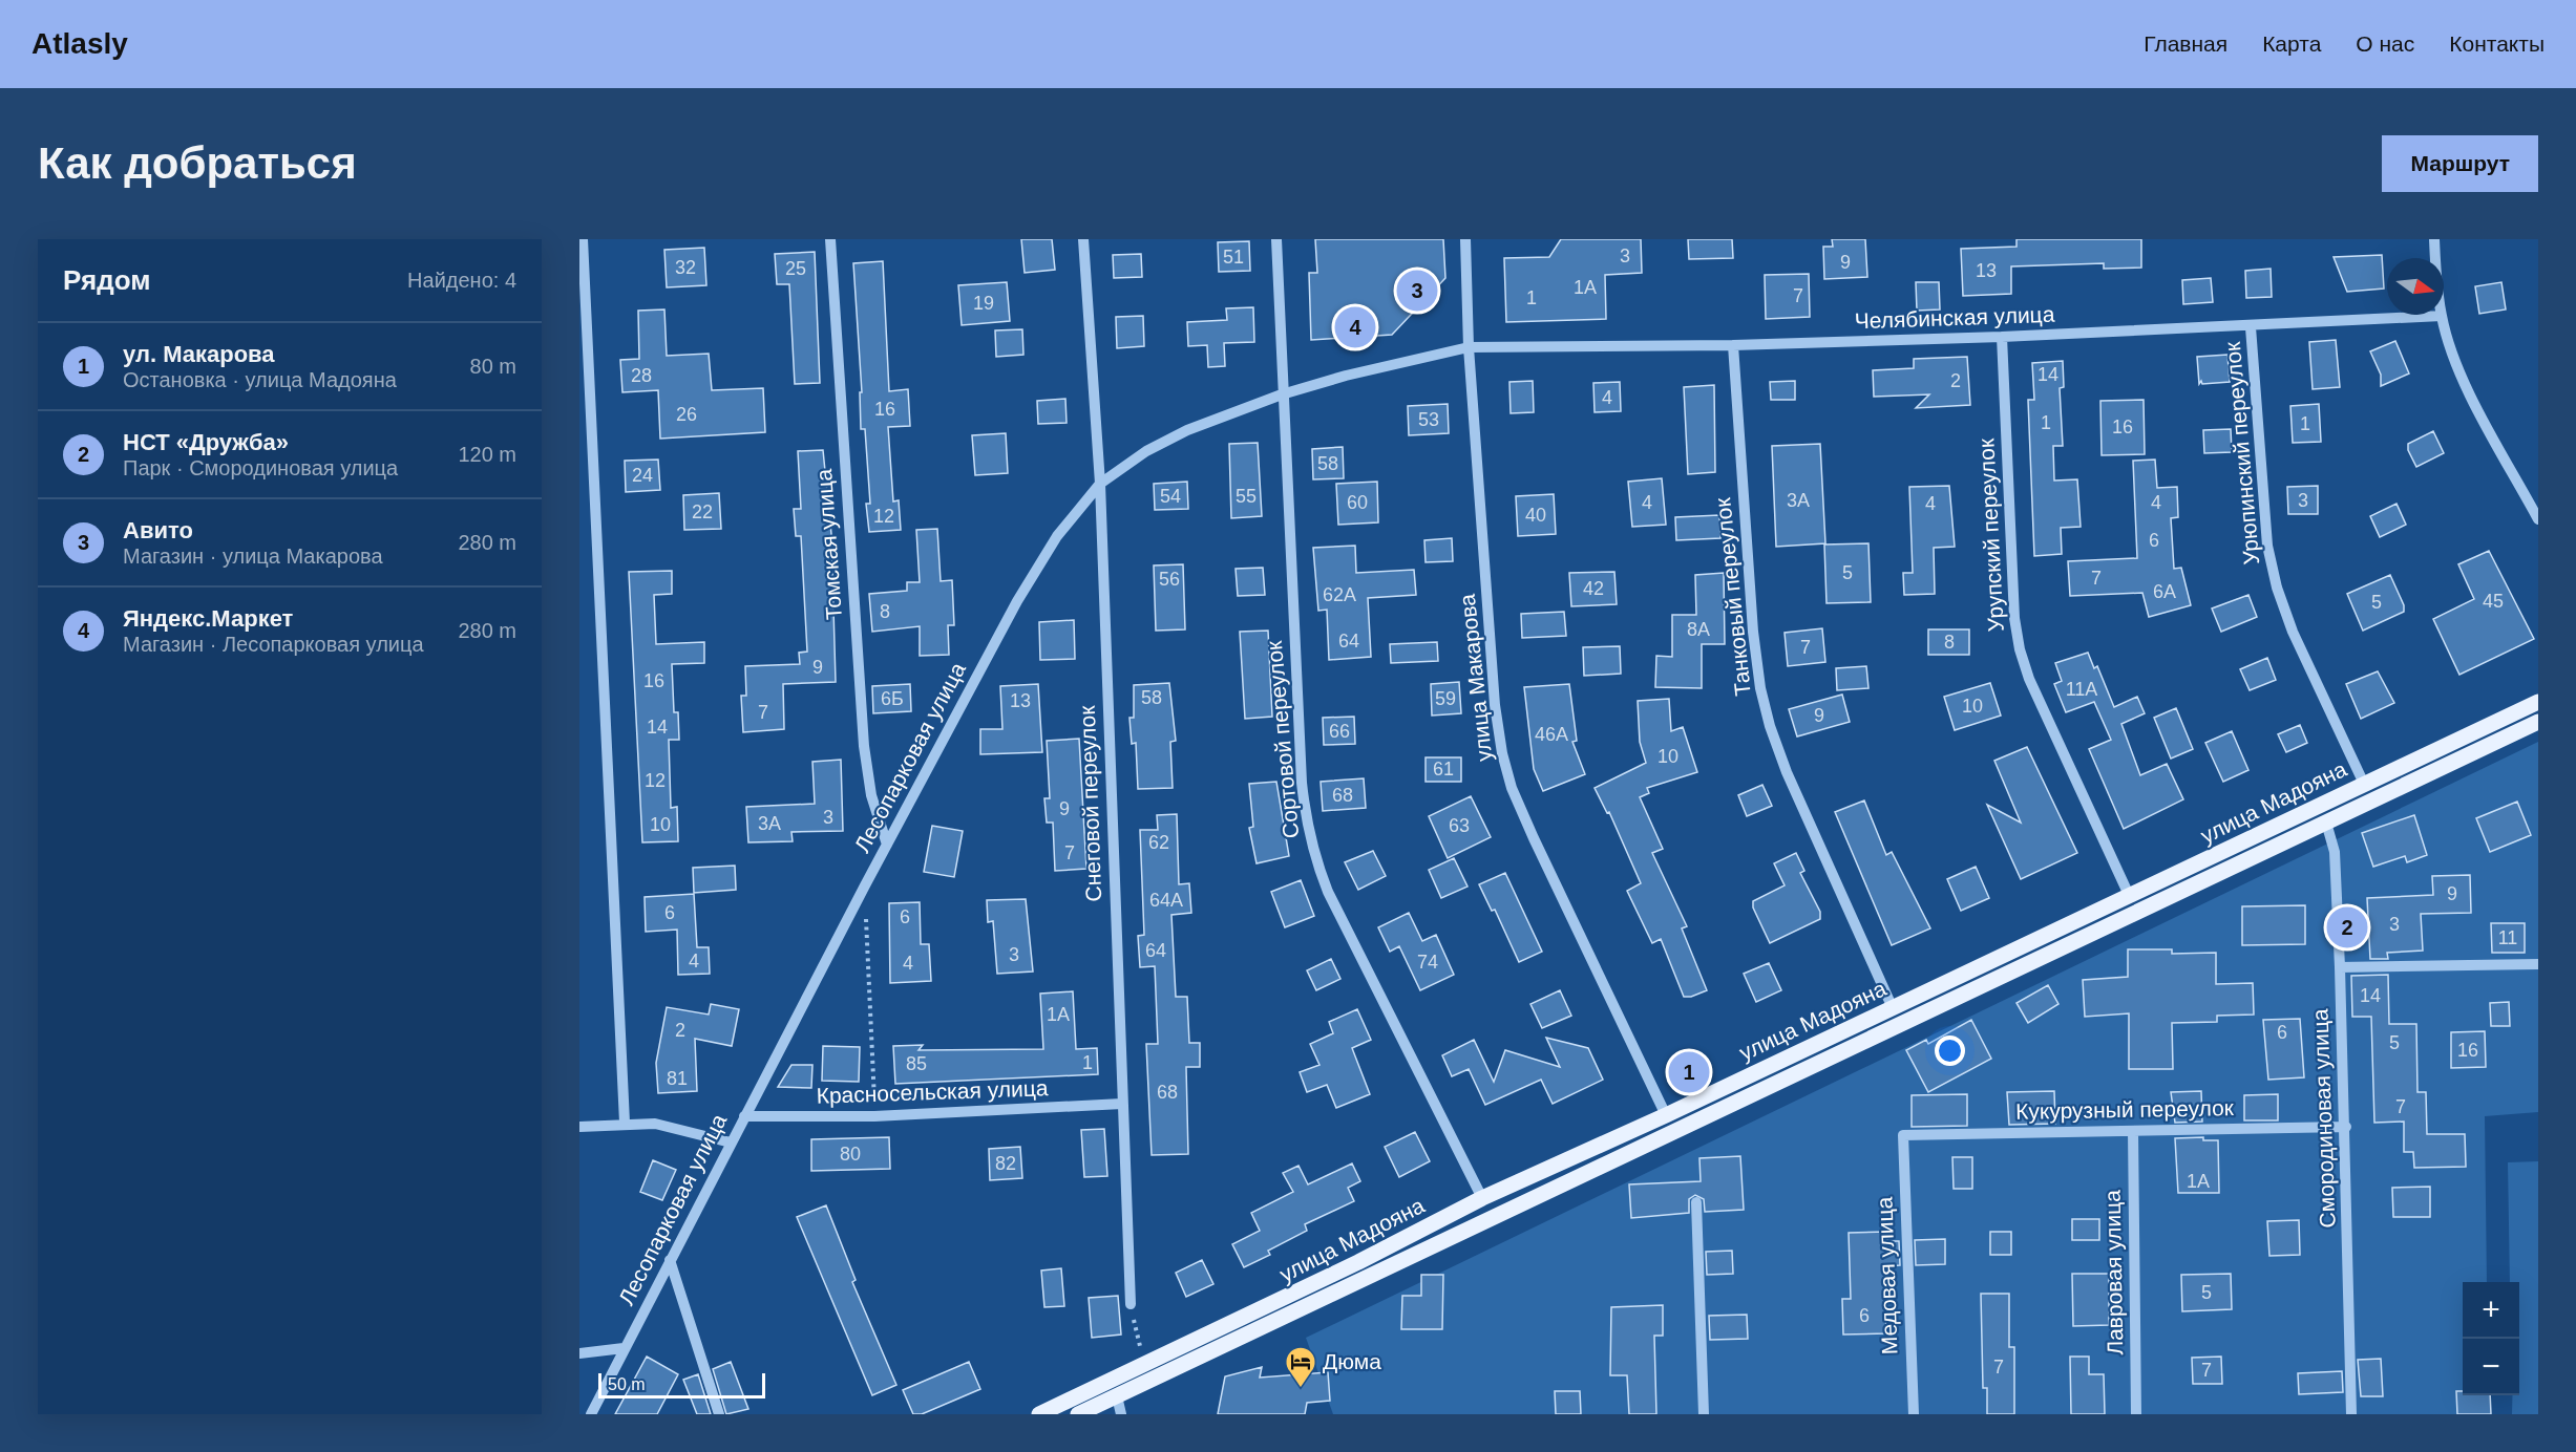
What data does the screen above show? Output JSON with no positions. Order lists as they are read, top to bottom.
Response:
{
  "streets": {
    "main road": ["улица Мадояна"],
    "street": [
      "Челябинская улица",
      "Урюпинский переулок",
      "Урупский переулок",
      "Томская улица",
      "Танковый переулок",
      "улица Макарова",
      "Сортовой переулок",
      "Лесопарковая улица",
      "Снеговой переулок",
      "Красносельская улица",
      "Кукурузный переулок",
      "Смородиновая улица",
      "Лавровая улица",
      "Медовая улица"
    ]
  },
  "crossings": [
    ["Челябинская улица", "Урюпинский переулок"],
    ["Челябинская улица", "Урупский переулок"],
    ["Челябинская улица", "Танковый переулок"],
    ["Челябинская улица", "улица Макарова"],
    ["Челябинская улица", "Лесопарковая улица"],
    ["Урюпинский переулок", "улица Мадояна"],
    ["Урупский переулок", "улица Мадояна"],
    ["Томская улица", "Лесопарковая улица"],
    ["Танковый переулок", "улица Мадояна"],
    ["улица Макарова", "Лесопарковая улица"],
    ["улица Макарова", "улица Мадояна"],
    ["Сортовой переулок", "Лесопарковая улица"],
    ["Сортовой переулок", "улица Мадояна"],
    ["Лесопарковая улица", "Снеговой переулок"],
    ["Лесопарковая улица", "Красносельская улица"],
    ["улица Мадояна", "Смородиновая улица"],
    ["Снеговой переулок", "Красносельская улица"],
    ["Кукурузный переулок", "Смородиновая улица"],
    ["Кукурузный переулок", "Лавровая улица"],
    ["Кукурузный переулок", "Медовая улица"]
  ],
  "places": {
    "hotel": ["Дюма"]
  },
  "house_numbers": [
    "3",
    "51",
    "9",
    "32",
    "25",
    "13",
    "1А",
    "7",
    "1",
    "19",
    "14",
    "28",
    "2",
    "4",
    "16",
    "26",
    "53",
    "1",
    "1",
    "16",
    "58",
    "24",
    "54",
    "55",
    "3А",
    "3",
    "60",
    "4",
    "4",
    "4",
    "22",
    "40",
    "12",
    "6",
    "5",
    "7",
    "56",
    "42",
    "6А",
    "62А",
    "45",
    "5",
    "8",
    "8А",
    "64",
    "8",
    "7",
    "9",
    "16",
    "11А",
    "58",
    "6Б",
    "59",
    "13",
    "10",
    "7",
    "9",
    "14",
    "66",
    "46А",
    "10",
    "61",
    "12",
    "68",
    "9",
    "3",
    "3А",
    "10",
    "63",
    "62",
    "7",
    "9",
    "64А",
    "6",
    "6",
    "3",
    "11",
    "64",
    "3",
    "4",
    "74",
    "4",
    "14",
    "1А",
    "2",
    "6",
    "5",
    "16",
    "1",
    "85",
    "81",
    "68",
    "7",
    "80",
    "82",
    "1А",
    "5",
    "6",
    "7",
    "7"
  ],
  "scale_bar": "50 m",
  "north": "right",
  "page": {
    "header": "Atlasly",
    "nav": [
      "Главная",
      "Карта",
      "О нас",
      "Контакты"
    ],
    "buttons": "Маршрут",
    "title": "Как добраться",
    "heading": ["Рядом", "Найдено: 4"],
    "pins": [
      "3",
      "4",
      "2",
      "1"
    ],
    "list": [
      {
        "mark": "1",
        "name": "ул. Макарова",
        "note": "Остановка · улица Мадояна",
        "value": "80 m"
      },
      {
        "mark": "2",
        "name": "НСТ «Дружба»",
        "note": "Парк · Смородиновая улица",
        "value": "120 m"
      },
      {
        "mark": "3",
        "name": "Авито",
        "note": "Магазин · улица Макарова",
        "value": "280 m"
      },
      {
        "mark": "4",
        "name": "Яндекс.Маркет",
        "note": "Магазин · Лесопарковая улица",
        "value": "280 m"
      }
    ],
    "map_buttons": ["+", "−"],
    "scale": "50 m"
  }
}
